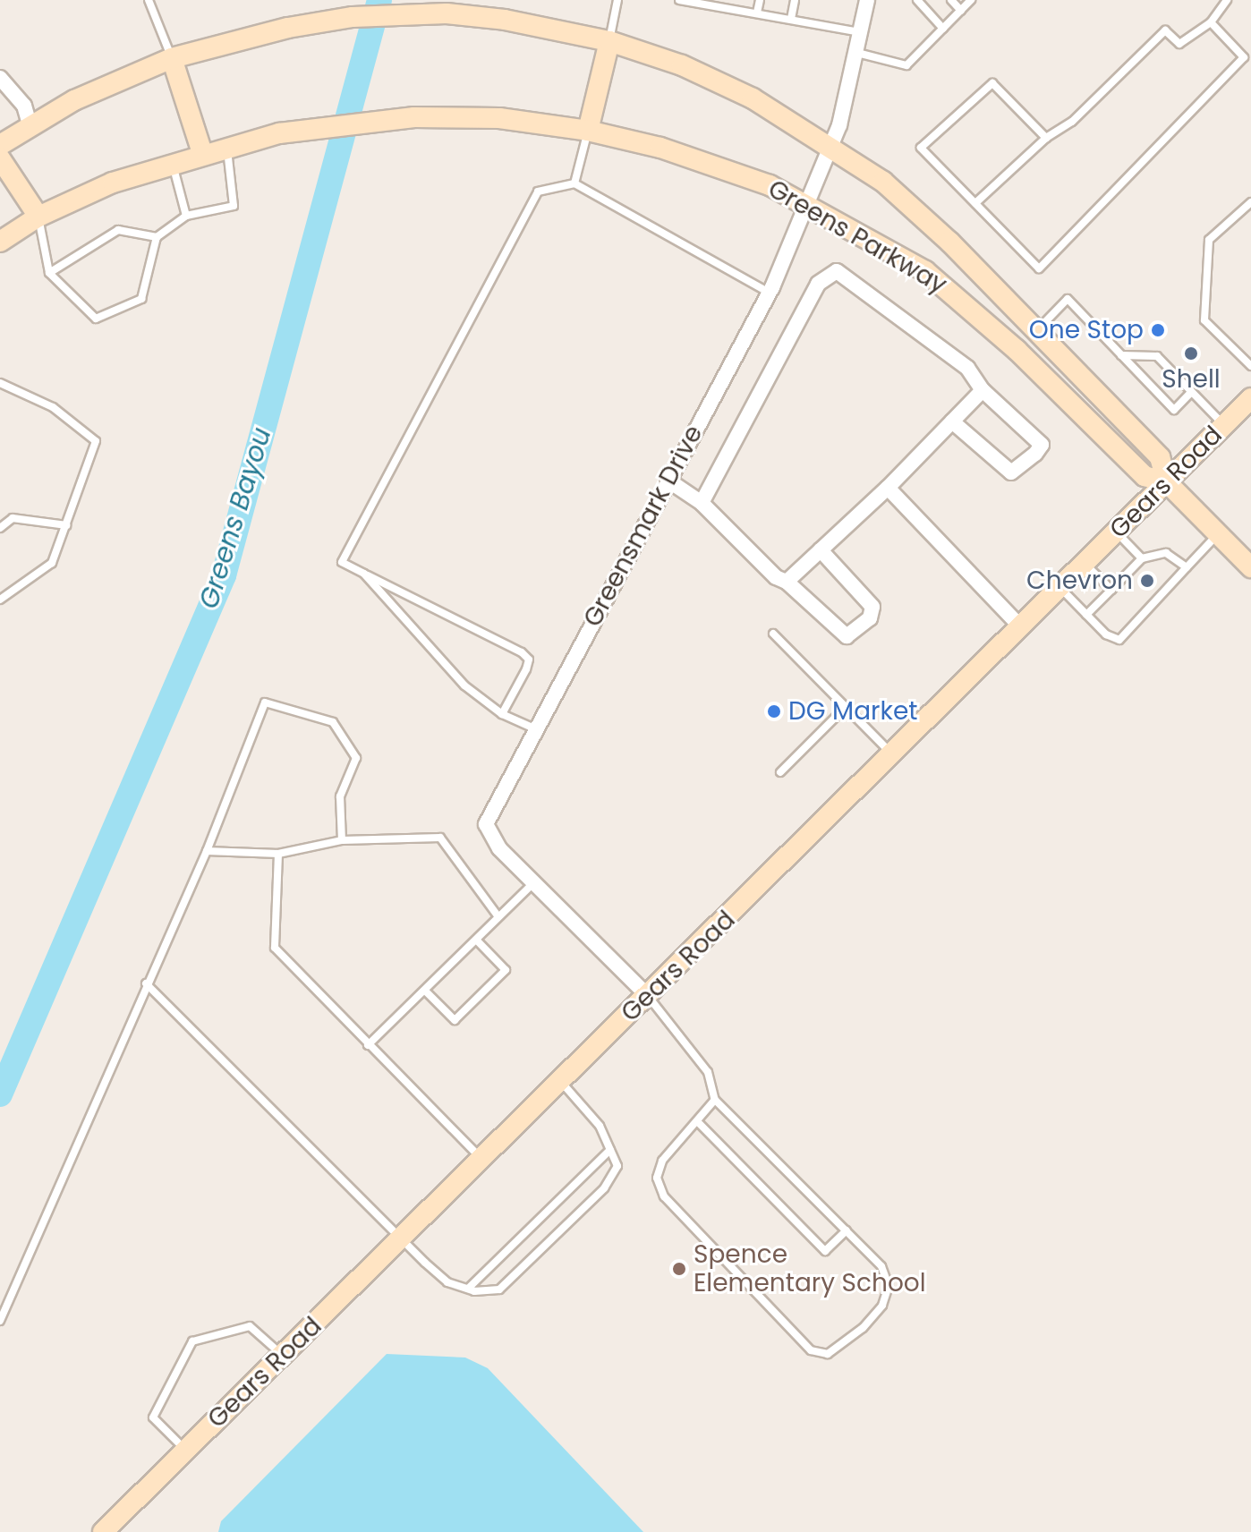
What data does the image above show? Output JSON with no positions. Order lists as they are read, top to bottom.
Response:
{
  "streets": {
    "street": ["Greens Parkway", "Gears Road", "Greensmark Drive"]
  },
  "crossings": [
    ["Greens Parkway", "Gears Road"],
    ["Greens Parkway", "Greensmark Drive"],
    ["Gears Road", "Greensmark Drive"]
  ],
  "water": ["Greens Bayou"],
  "places": [
    "One Stop",
    "Shell",
    "Chevron",
    "DG Market",
    "Spence Elementary School"
  ]
}
